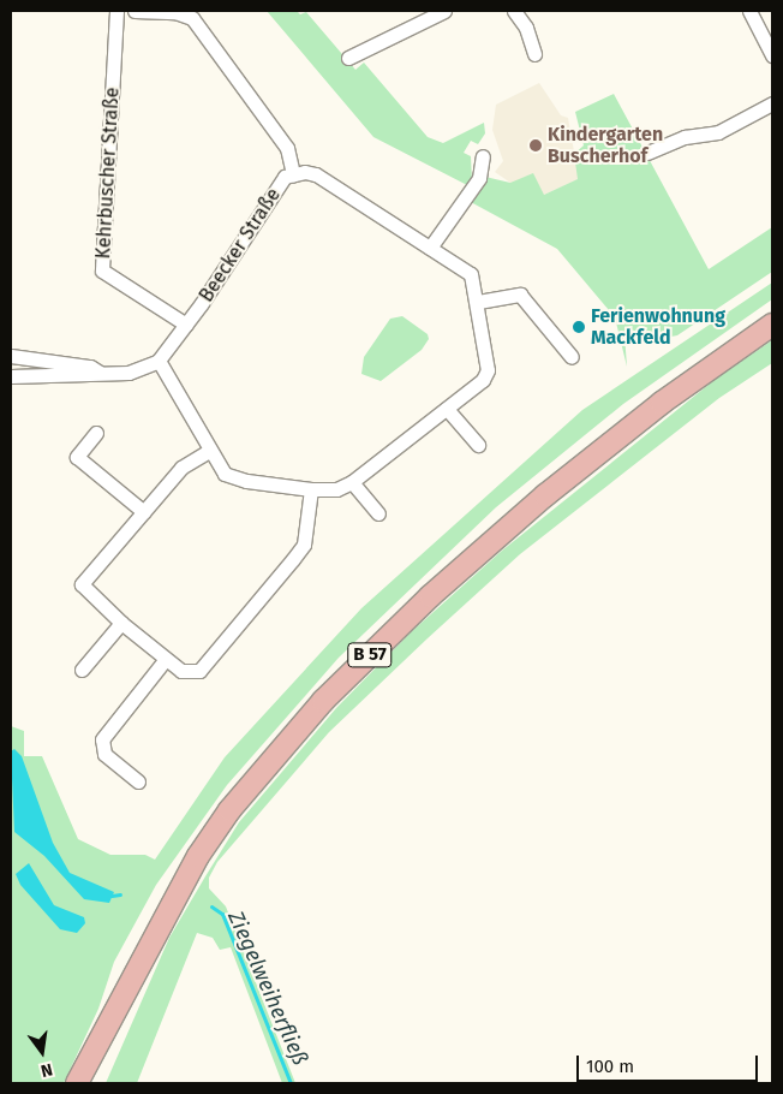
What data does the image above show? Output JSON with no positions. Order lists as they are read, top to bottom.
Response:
{
  "streets": {
    "main road": ["B 57"],
    "street": ["Kehrbuscher Straße", "Beecker Straße"]
  },
  "crossings": [
    ["Kehrbuscher Straße", "Beecker Straße"]
  ],
  "water": ["Ziegelweiherfließ"],
  "places": ["Kindergarten Buscherhof", "Ferienwohnung Mackfeld"],
  "scale_bar": "100 m",
  "north": "bottom"
}
